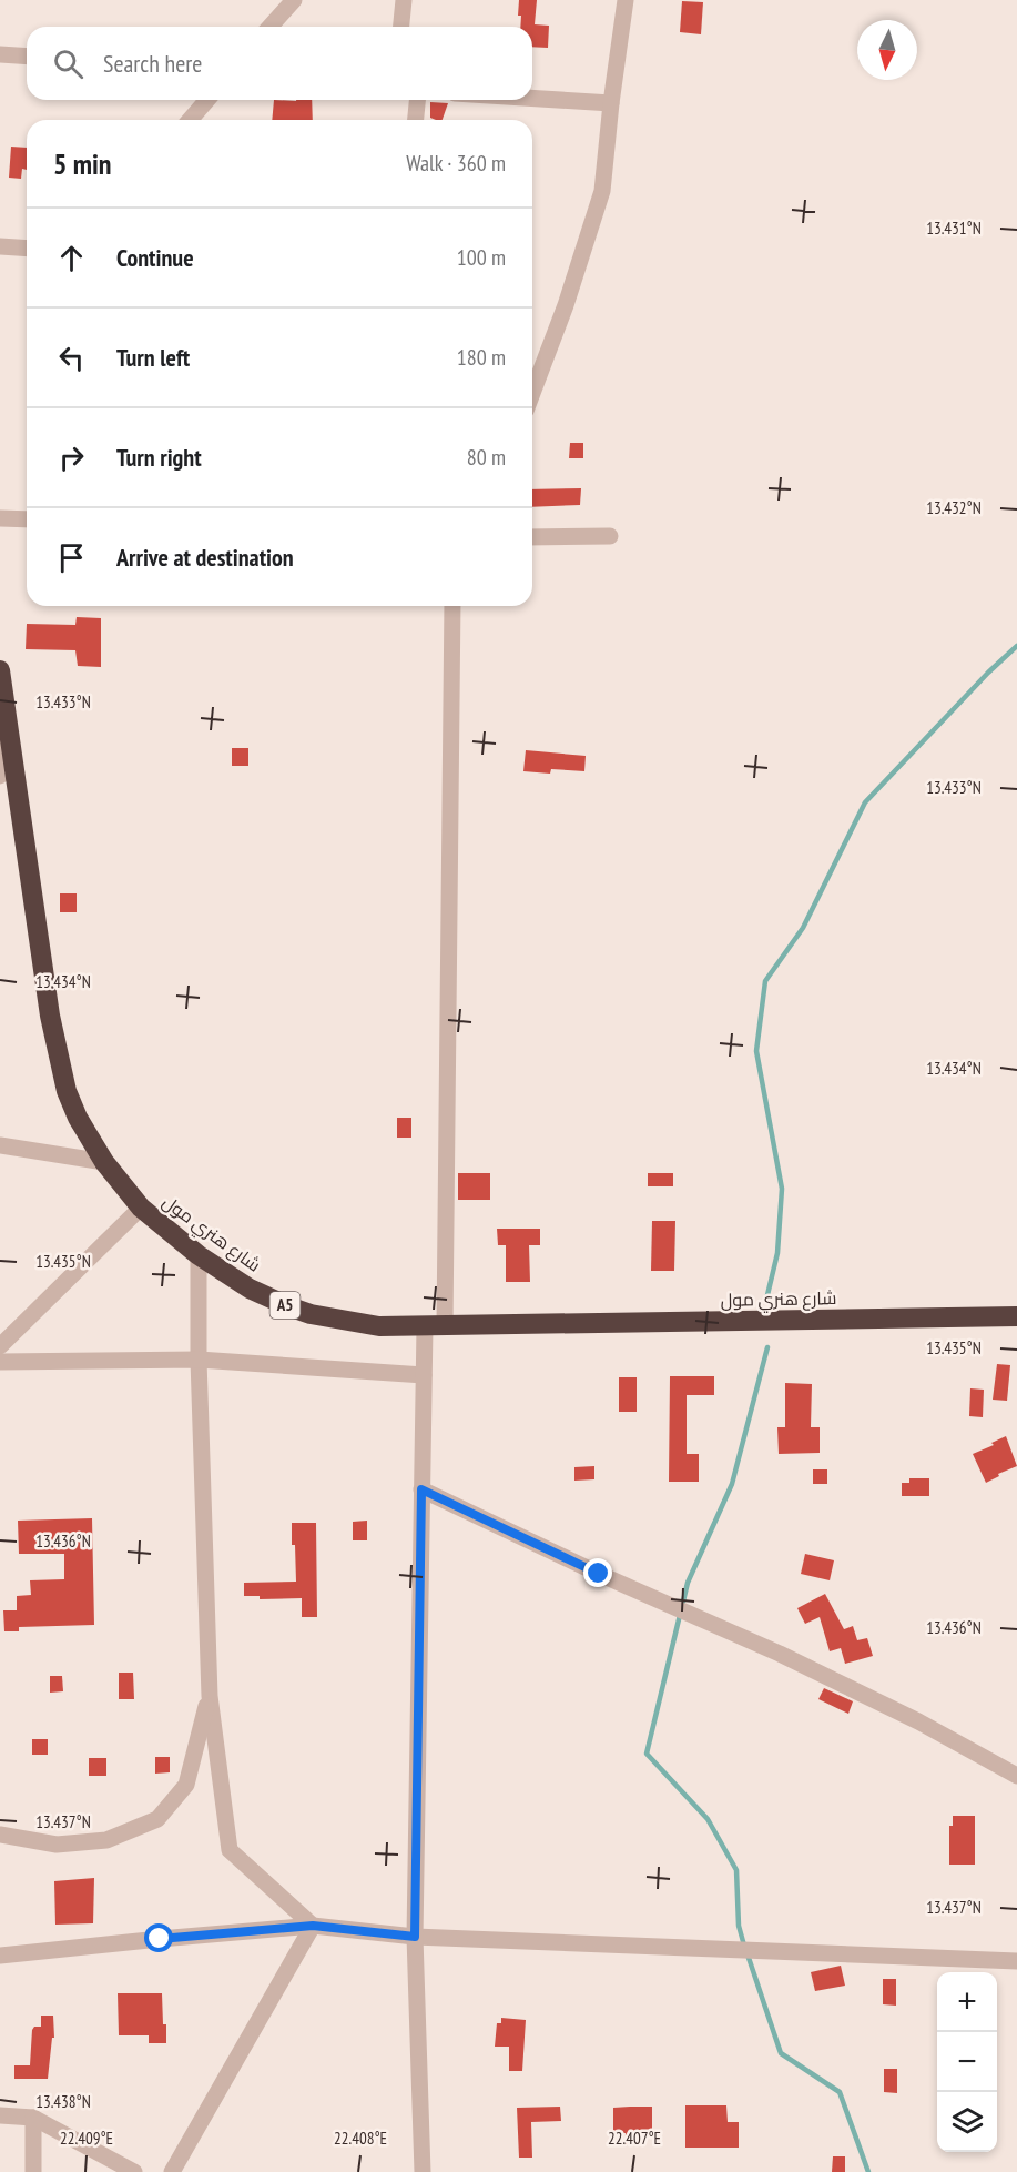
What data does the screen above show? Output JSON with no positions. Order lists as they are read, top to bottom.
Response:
{
  "streets": {
    "highway": ["شارع هنري مول", "A5"]
  },
  "north": "bottom",
  "page": {
    "search": "Search here",
    "heading": ["5 min", "Walk · 360 m"],
    "list": [
      ["Continue", "100 m"],
      ["Turn left", "180 m"],
      ["Turn right", "80 m"],
      "Arrive at destination"
    ],
    "map_buttons": ["+", "−"]
  },
  "coordinates": [
    "13.431°N",
    "13.432°N",
    "13.433°N",
    "13.434°N",
    "13.435°N",
    "13.436°N",
    "13.437°N",
    "13.438°N",
    "22.409°E",
    "22.408°E",
    "22.407°E"
  ]
}
